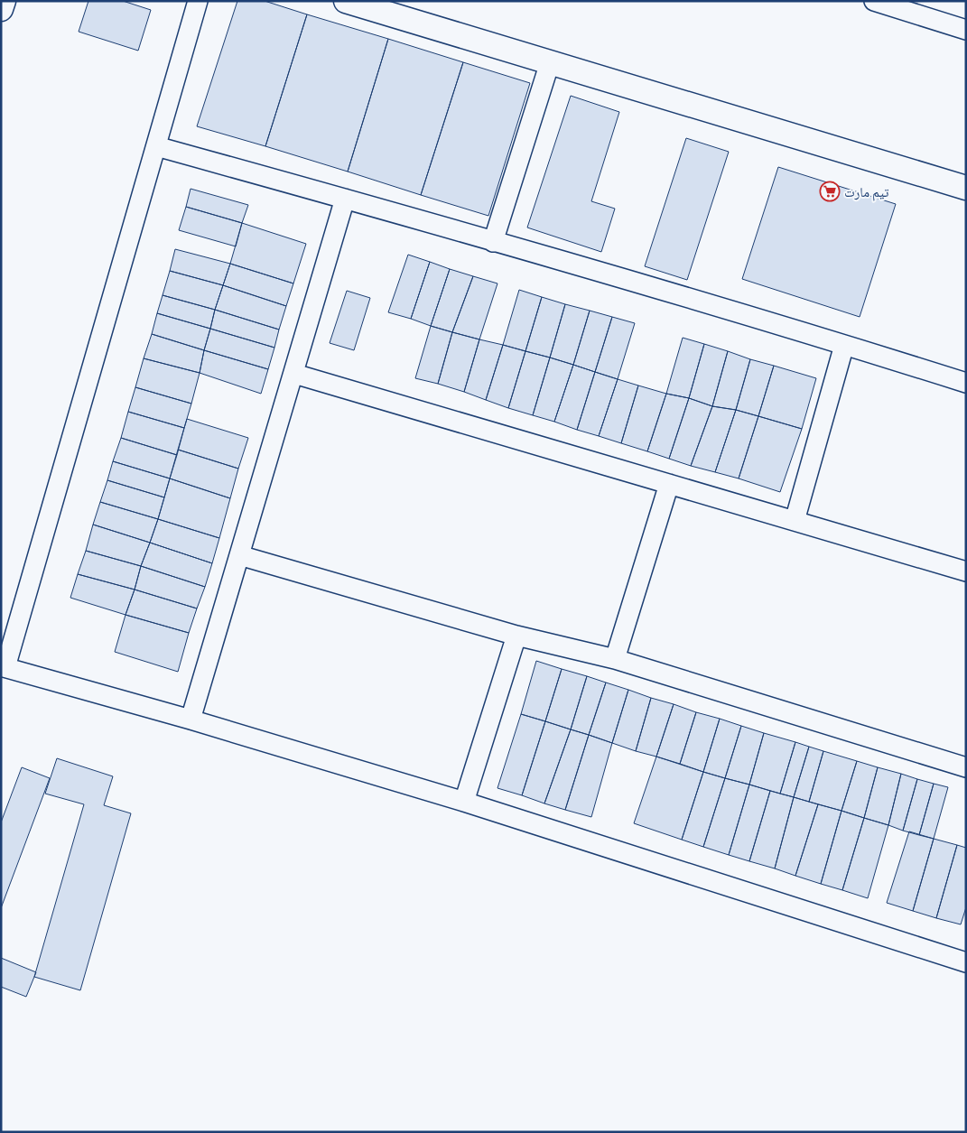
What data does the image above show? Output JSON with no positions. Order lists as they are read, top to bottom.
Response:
{
  "places": {
    "supermarket": ["تیم مارت"]
  }
}
